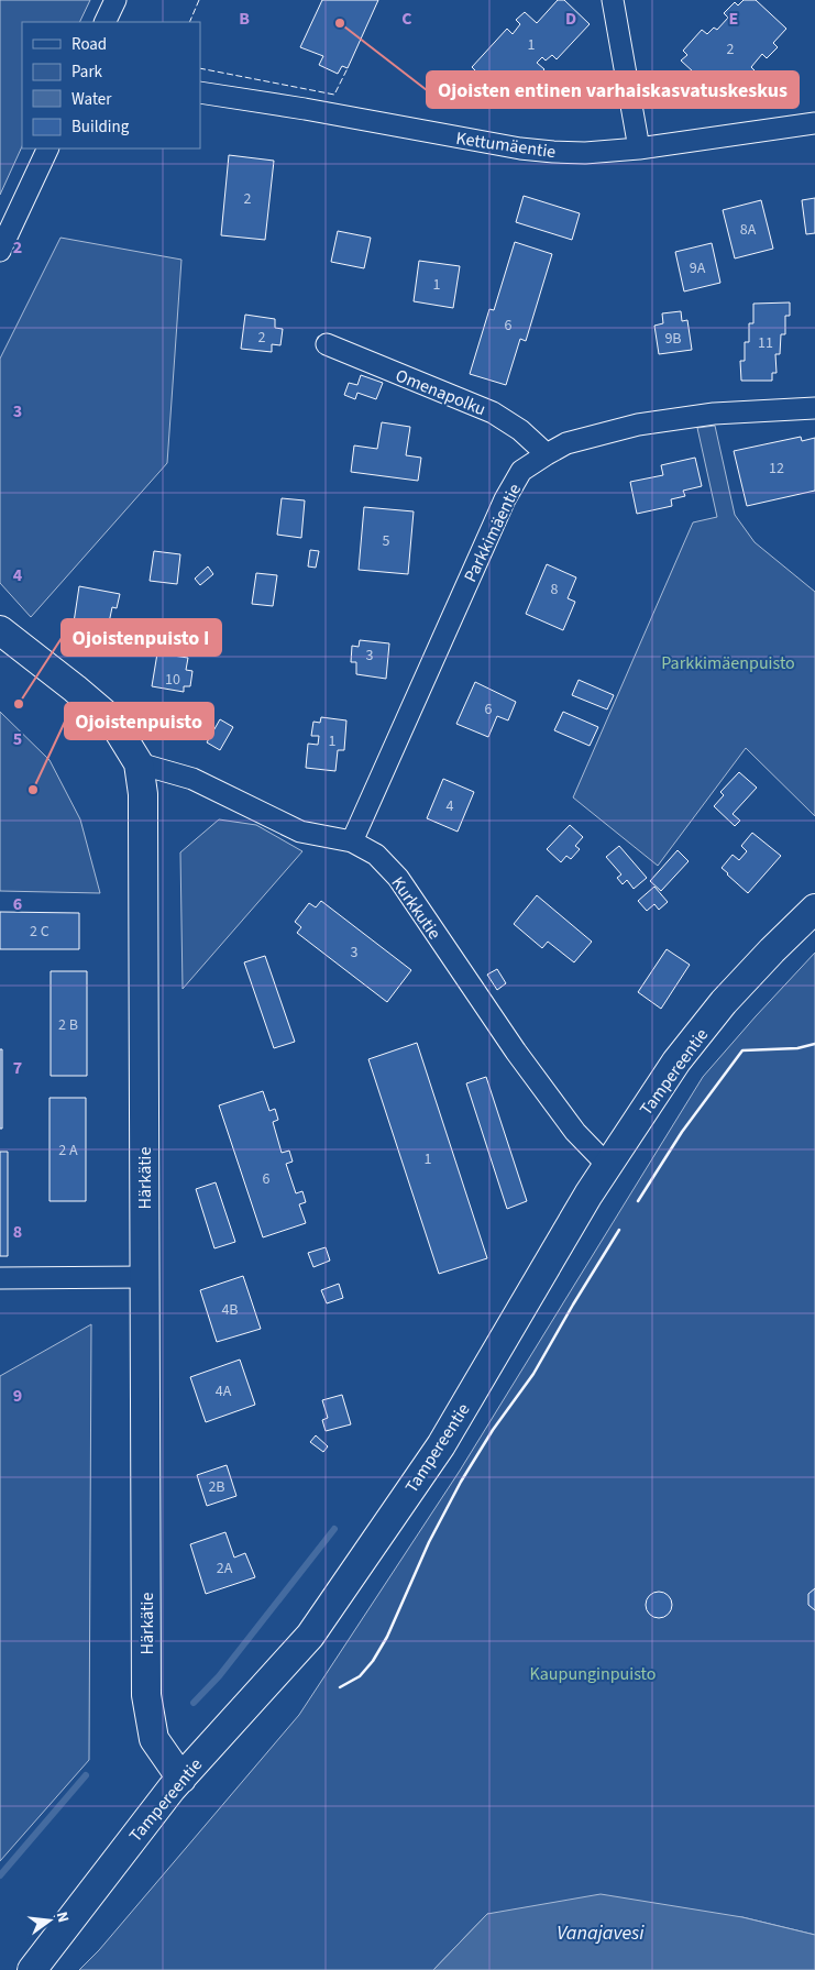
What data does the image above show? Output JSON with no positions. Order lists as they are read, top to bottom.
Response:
{
  "streets": {
    "main road": ["Tampereentie", "Härkätie"],
    "street": [
      "Kettumäentie",
      "Omenapolku",
      "Parkkimäentie",
      "Kurkkutie"
    ]
  },
  "crossings": [
    ["Omenapolku", "Parkkimäentie"],
    ["Parkkimäentie", "Kurkkutie"],
    ["Kurkkutie", "Tampereentie"],
    ["Kurkkutie", "Härkätie"],
    ["Tampereentie", "Härkätie"]
  ],
  "water": ["Vanajavesi"],
  "parks": ["Parkkimäenpuisto", "Kaupunginpuisto"],
  "places": ["Ojoisten entinen varhaiskasvatuskeskus", "Ojoistenpuisto I", "Ojoistenpuisto"],
  "house_numbers": [
    "1",
    "2",
    "2",
    "8A",
    "9A",
    "1",
    "6",
    "2",
    "9B",
    "11",
    "12",
    "5",
    "8",
    "3",
    "10",
    "6",
    "1",
    "4",
    "2 C",
    "3",
    "2 B",
    "2 A",
    "1",
    "6",
    "4B",
    "4A",
    "2B",
    "2A"
  ],
  "legend": [
    "Road",
    "Park",
    "Water",
    "Building"
  ],
  "north": "right",
  "grid": {
    "columns": [
      "B",
      "C",
      "D",
      "E"
    ],
    "rows": [
      "2",
      "3",
      "4",
      "5",
      "6",
      "7",
      "8",
      "9"
    ]
  }
}
